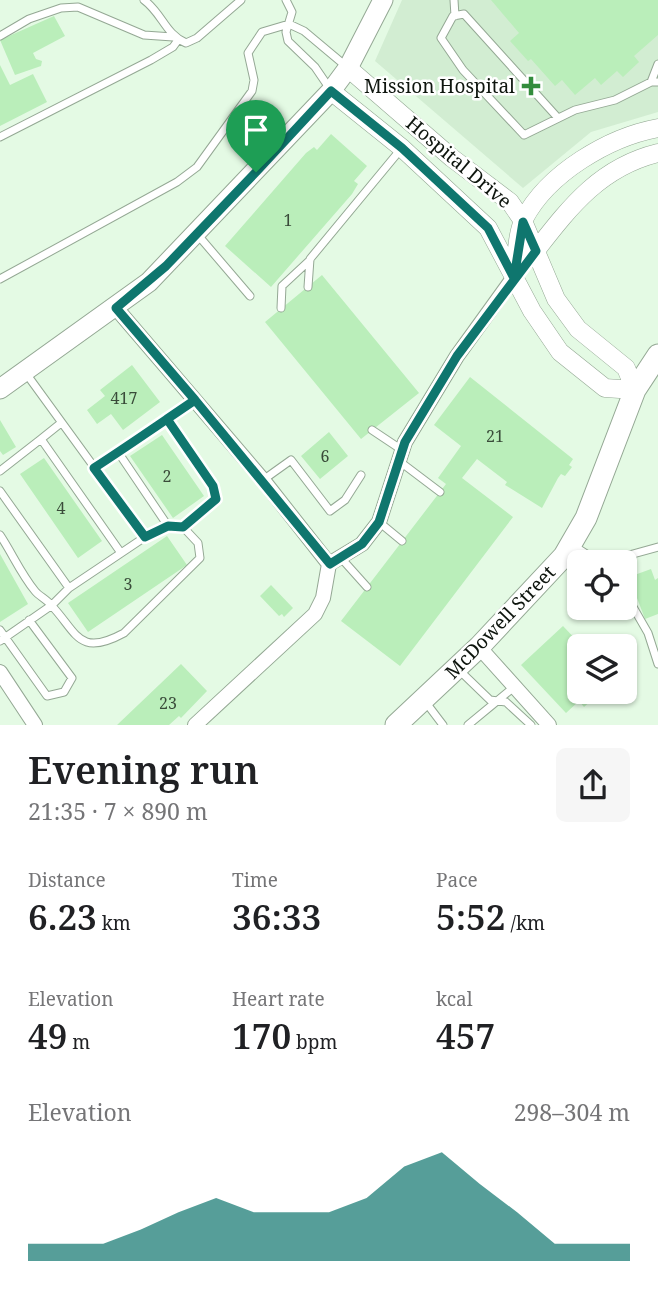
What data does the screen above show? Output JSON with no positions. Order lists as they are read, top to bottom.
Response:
{
  "streets": {
    "main road": ["McDowell Street"],
    "street": ["Hospital Drive"]
  },
  "crossings": [
    ["Hospital Drive", "McDowell Street"]
  ],
  "places": {
    "health": ["Mission Hospital"]
  },
  "house_numbers": [
    "1",
    "417",
    "21",
    "6",
    "2",
    "4",
    "3",
    "23"
  ],
  "page": {
    "heading": ["Evening run", "21:35 · 7 × 890 m"],
    "stats": [
      ["Distance", "6.23 km"],
      ["Time", "36:33"],
      ["Pace", "5:52 /km"],
      ["Elevation", "49 m"],
      ["Heart rate", "170 bpm"],
      ["kcal", "457"]
    ],
    "chart": ["Elevation", "298–304 m"]
  }
}
